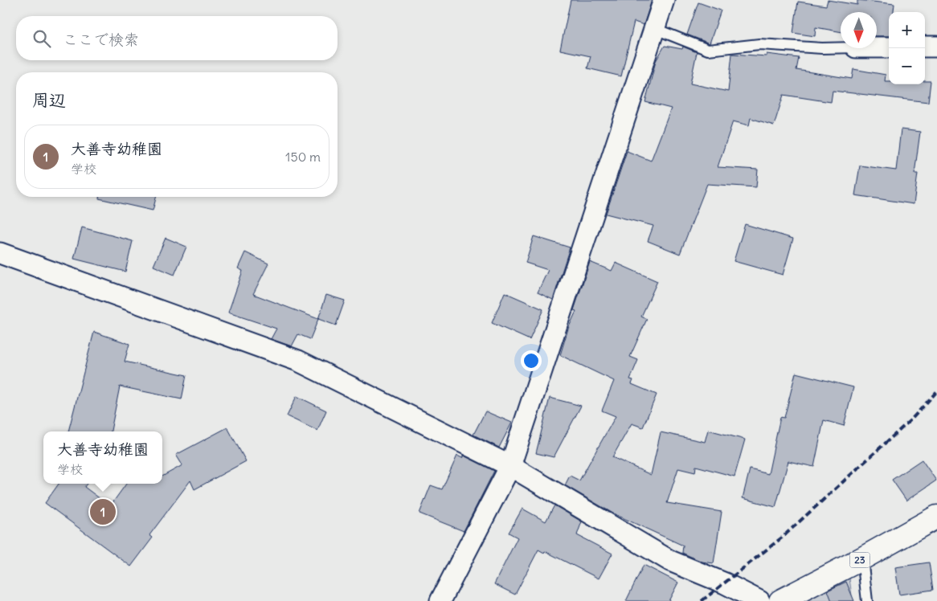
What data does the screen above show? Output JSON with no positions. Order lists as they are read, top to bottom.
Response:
{
  "streets": {
    "main road": ["23"]
  },
  "north": "bottom",
  "page": {
    "map_buttons": ["+", "−"],
    "search": "ここで検索",
    "heading": "周辺",
    "list": [
      {
        "mark": "1",
        "name": "大善寺幼稚園",
        "note": "学校",
        "value": "150 m"
      }
    ],
    "popup": ["大善寺幼稚園", "学校"],
    "pins": "1"
  }
}
